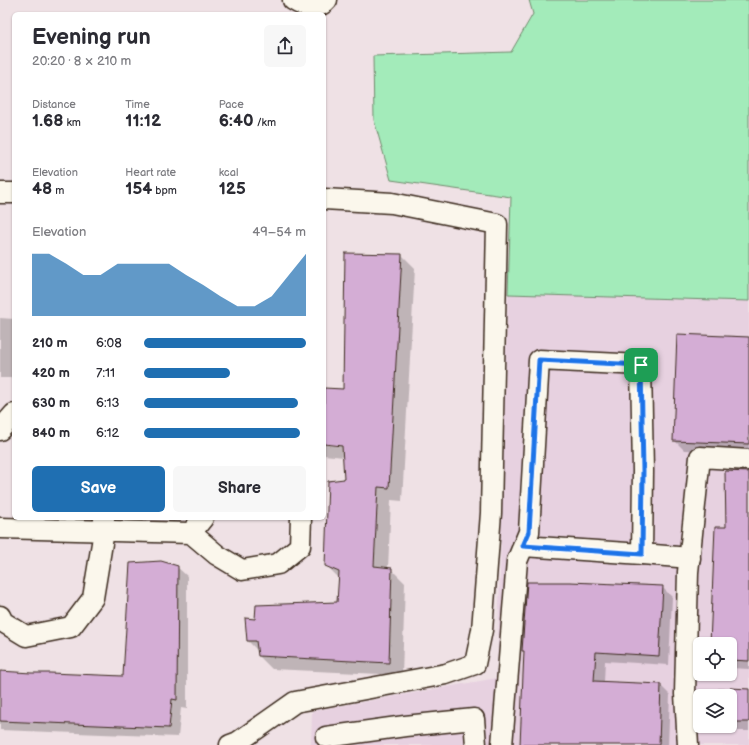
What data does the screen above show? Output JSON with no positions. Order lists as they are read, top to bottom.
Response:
{
  "page": {
    "heading": ["Evening run", "20:20 · 8 × 210 m"],
    "stats": [
      ["Distance", "1.68 km"],
      ["Time", "11:12"],
      ["Pace", "6:40 /km"],
      ["Elevation", "48 m"],
      ["Heart rate", "154 bpm"],
      ["kcal", "125"]
    ],
    "chart": ["Elevation", "49–54 m"],
    "list": [
      {
        "name": "210 m",
        "note": "6:08"
      },
      {
        "name": "420 m",
        "note": "7:11"
      },
      {
        "name": "630 m",
        "note": "6:13"
      },
      {
        "name": "840 m",
        "note": "6:12"
      }
    ],
    "buttons": ["Save", "Share"]
  }
}
